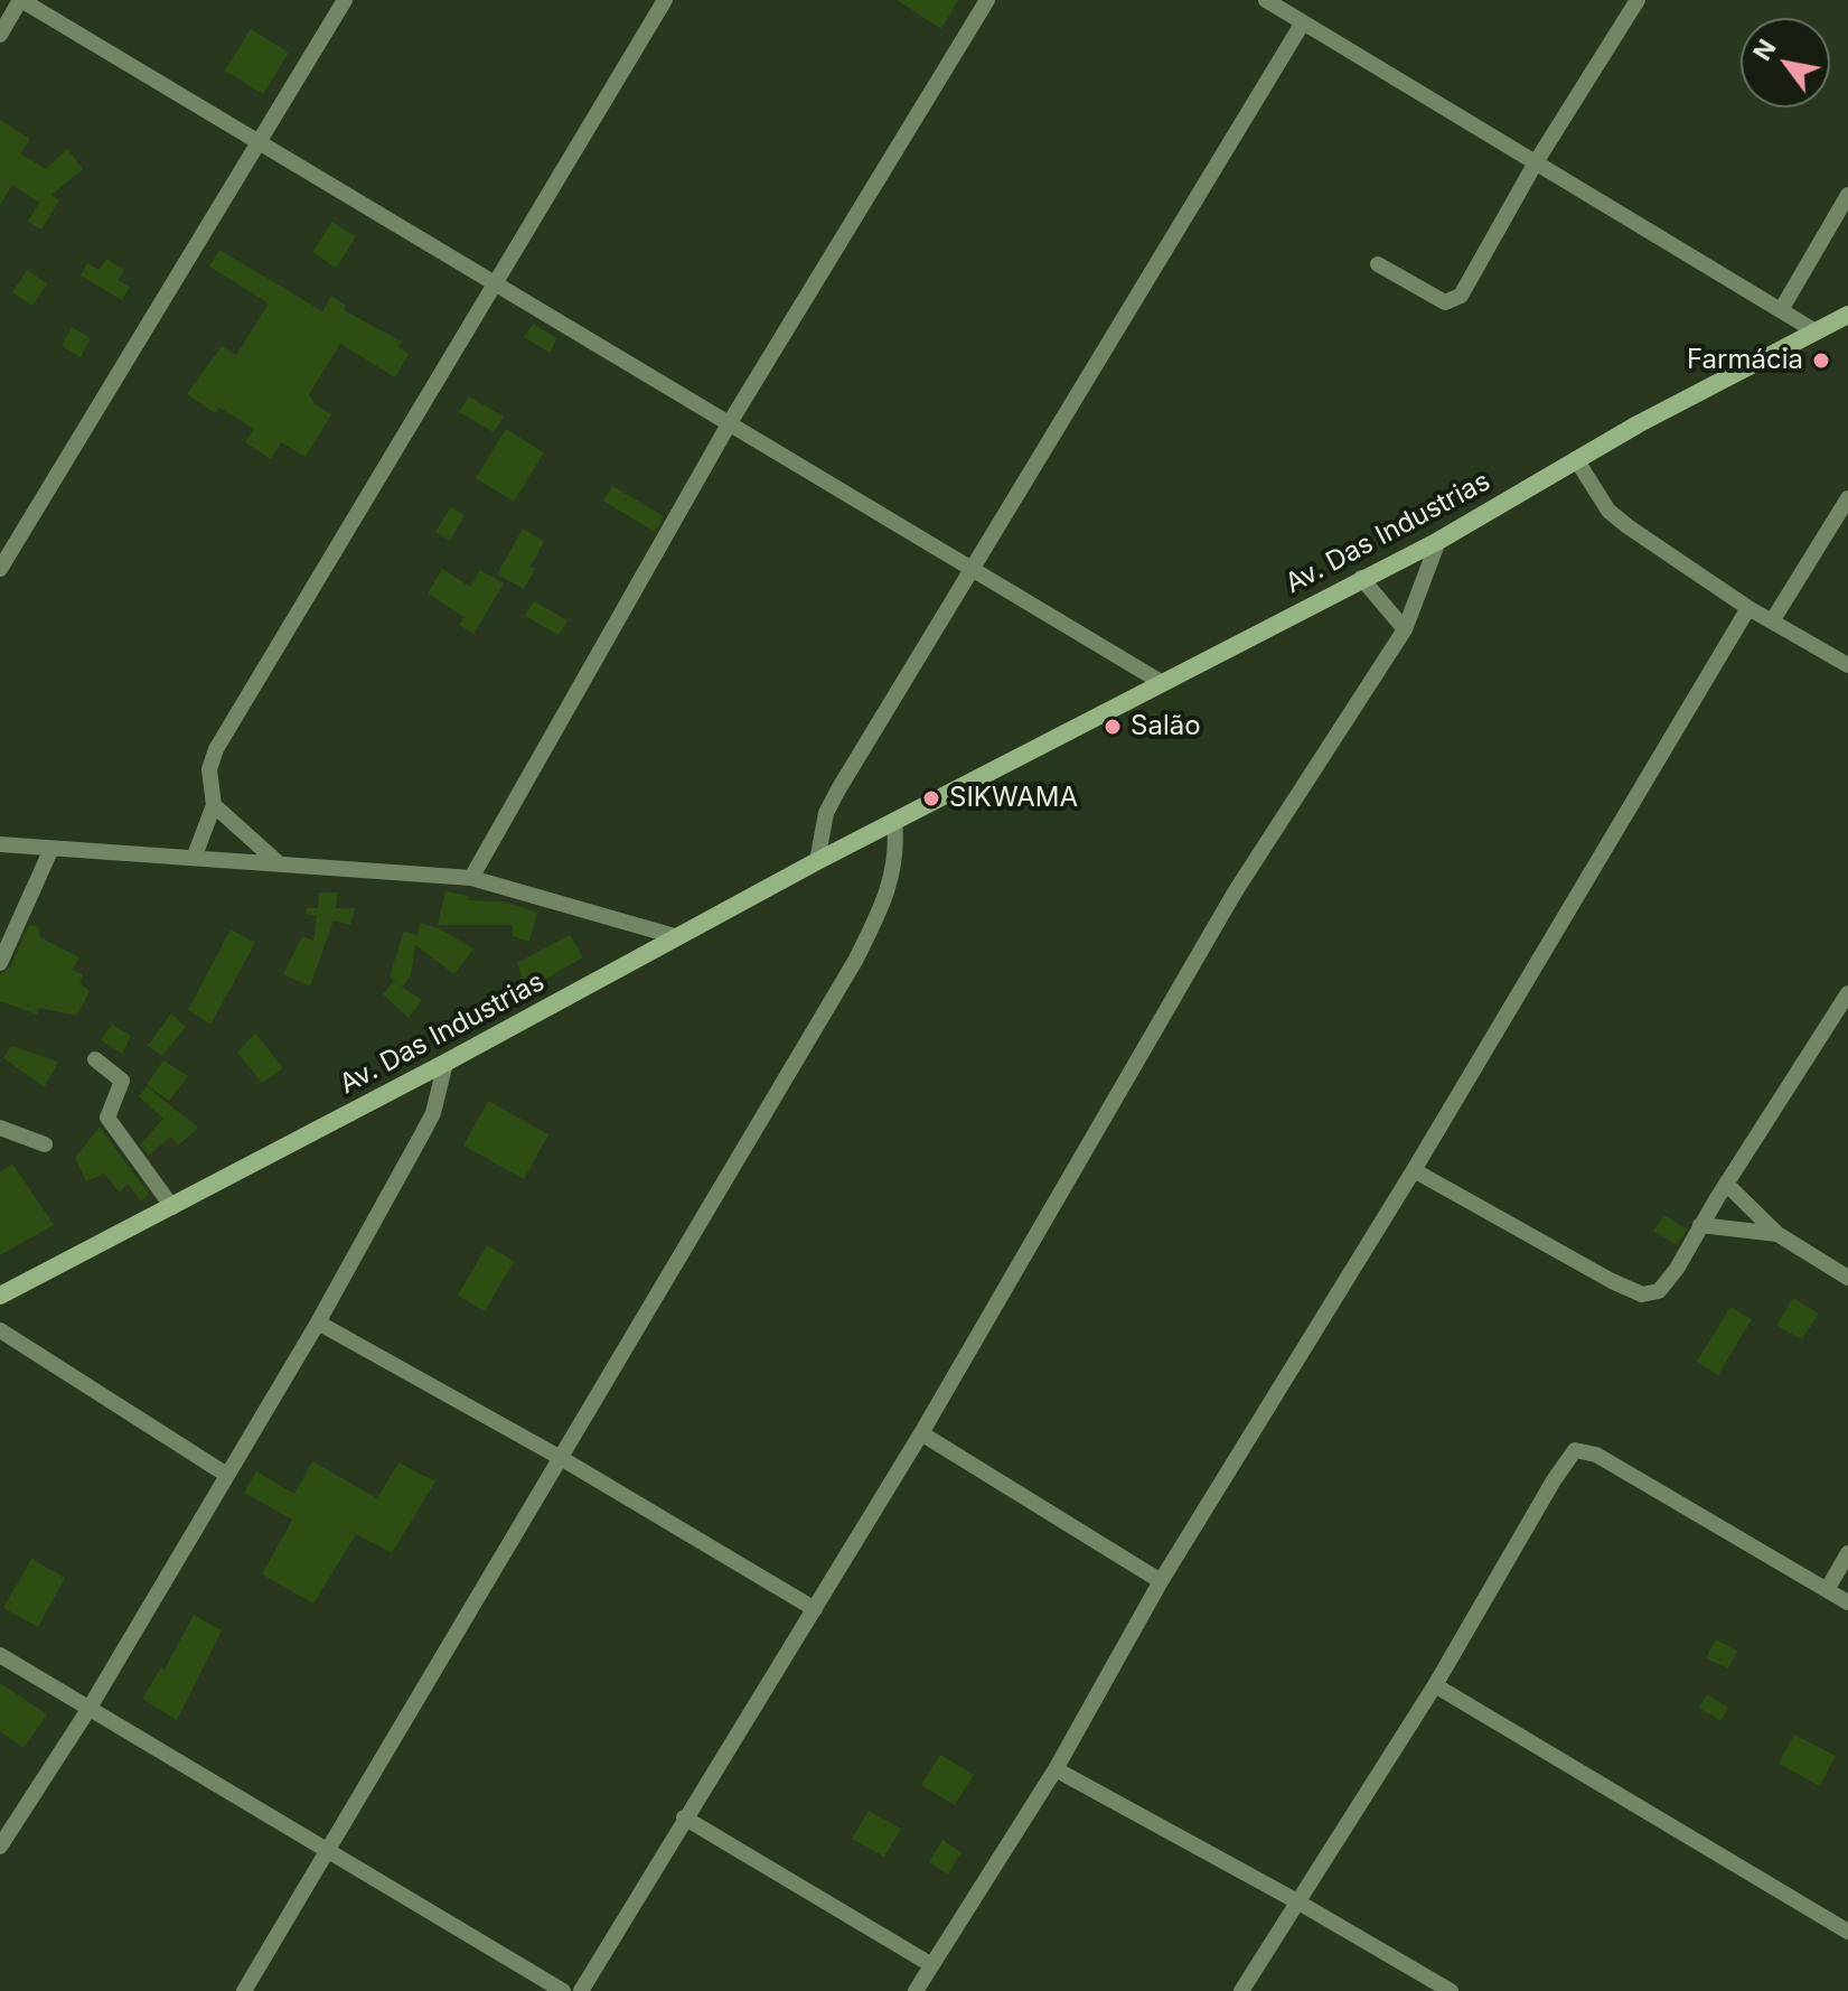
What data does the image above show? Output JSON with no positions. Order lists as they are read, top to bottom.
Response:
{
  "streets": {
    "main road": ["Av. Das Industrias"]
  },
  "places": ["Farmácia", "Salão", "SIKWAMA"],
  "north": "top left"
}
